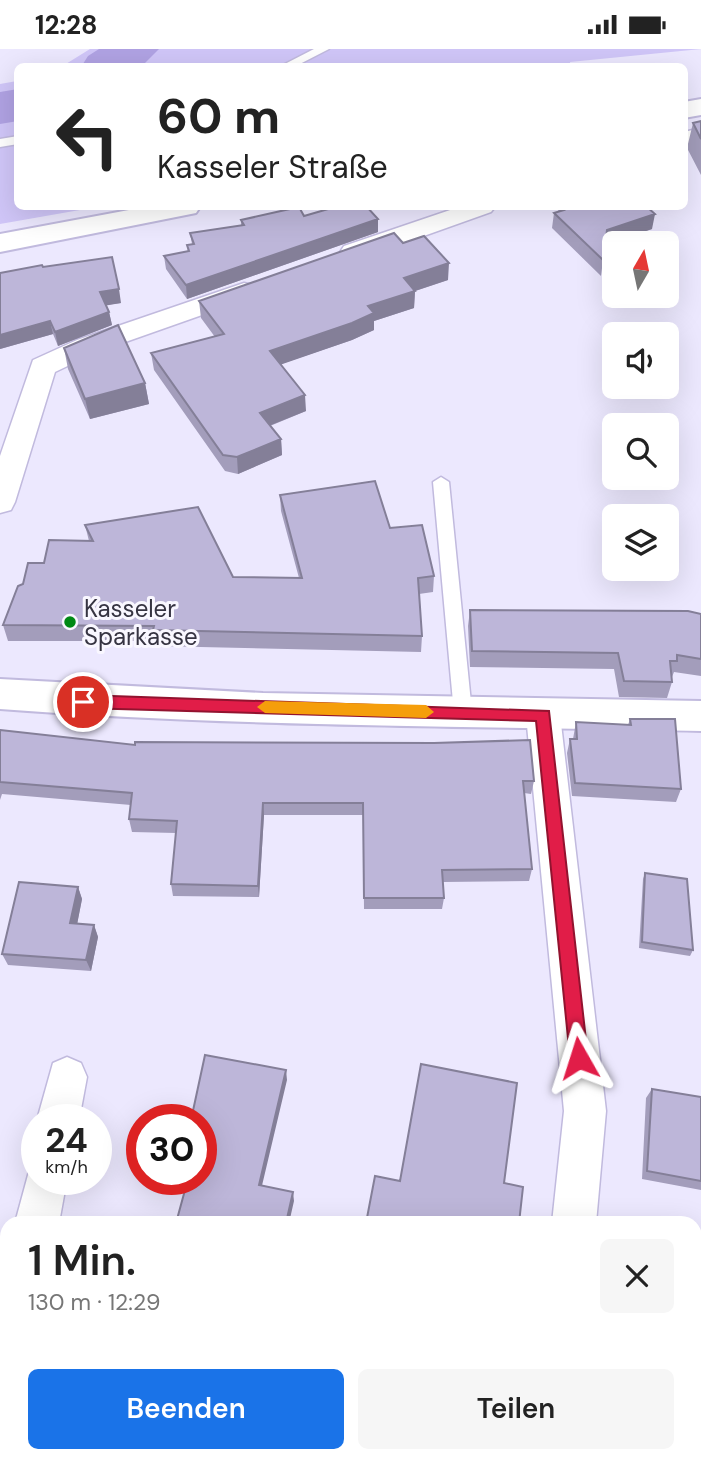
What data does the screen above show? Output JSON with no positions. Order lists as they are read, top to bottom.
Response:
{
  "places": ["Kasseler Sparkasse"],
  "north": "top",
  "page": {
    "status": "12:28",
    "turn": ["60 m", "Kasseler Straße"],
    "speed": "24 km/h",
    "limit": "30",
    "heading": ["1 Min.", "130 m · 12:29"],
    "buttons": ["Beenden", "Teilen"]
  }
}
